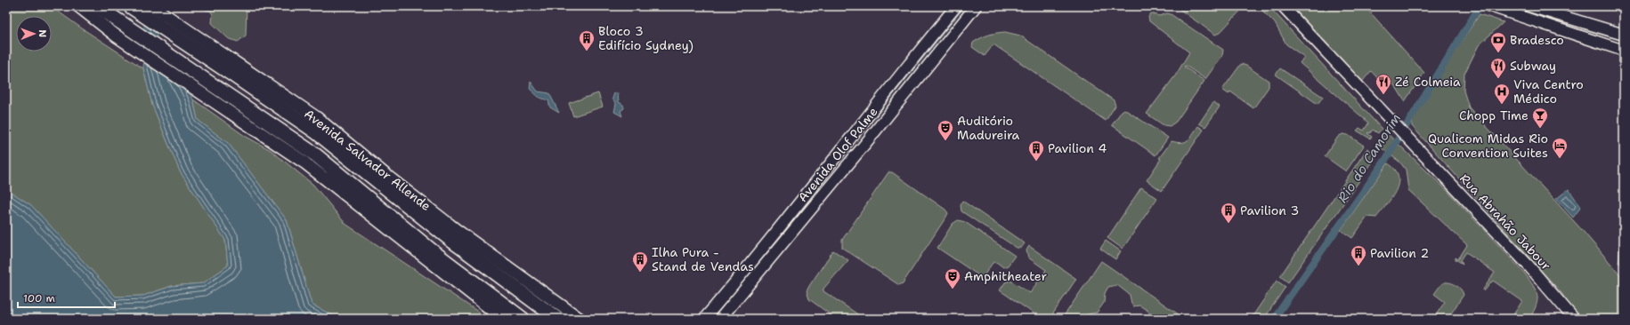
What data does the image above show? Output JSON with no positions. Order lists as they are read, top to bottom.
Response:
{
  "streets": {
    "highway": ["Avenida Salvador Allende"],
    "street": ["Avenida Olof Palme", "Rua Abrahão Jabour"]
  },
  "water": ["Rio do Camorim"],
  "places": {
    "building": [
      "Bloco 3 Edifício Sydney)",
      "Pavilion 4",
      "Pavilion 3",
      "Pavilion 2",
      "Ilha Pura - Stand de Vendas"
    ],
    "bank": ["Bradesco"],
    "restaurant": ["Subway", "Zé Colmeia"],
    "hospital": ["Viva Centro Médico"],
    "bar": ["Chopp Time"],
    "theatre": ["Auditório Madureira", "Amphitheater"],
    "hotel": ["Qualicom Midas Rio Convention Suites"]
  },
  "scale_bar": "100 m",
  "north": "right"
}
